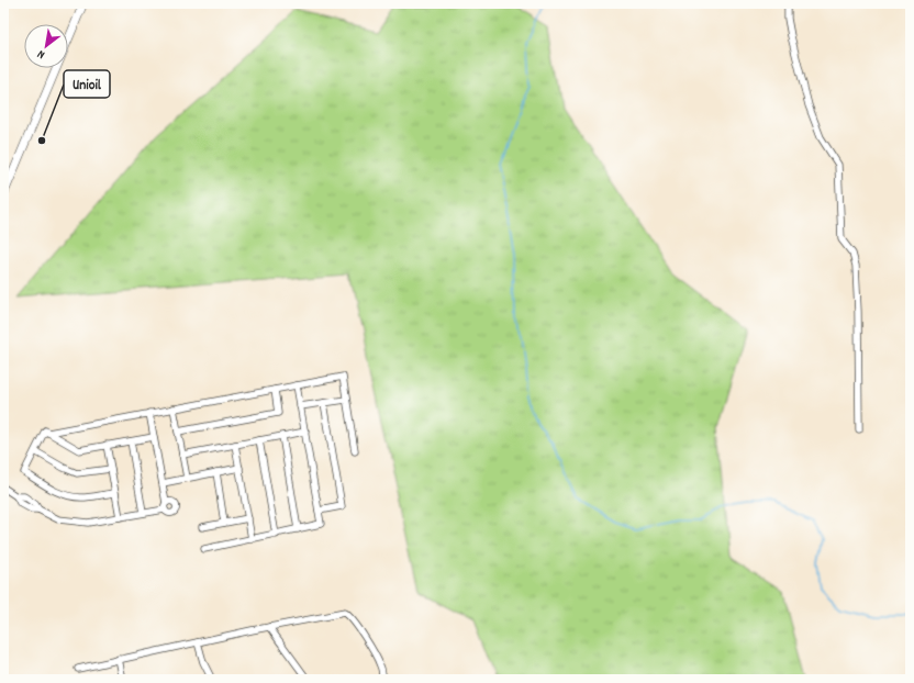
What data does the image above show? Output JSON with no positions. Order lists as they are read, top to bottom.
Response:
{
  "places": ["Unioil"],
  "north": "bottom left"
}
